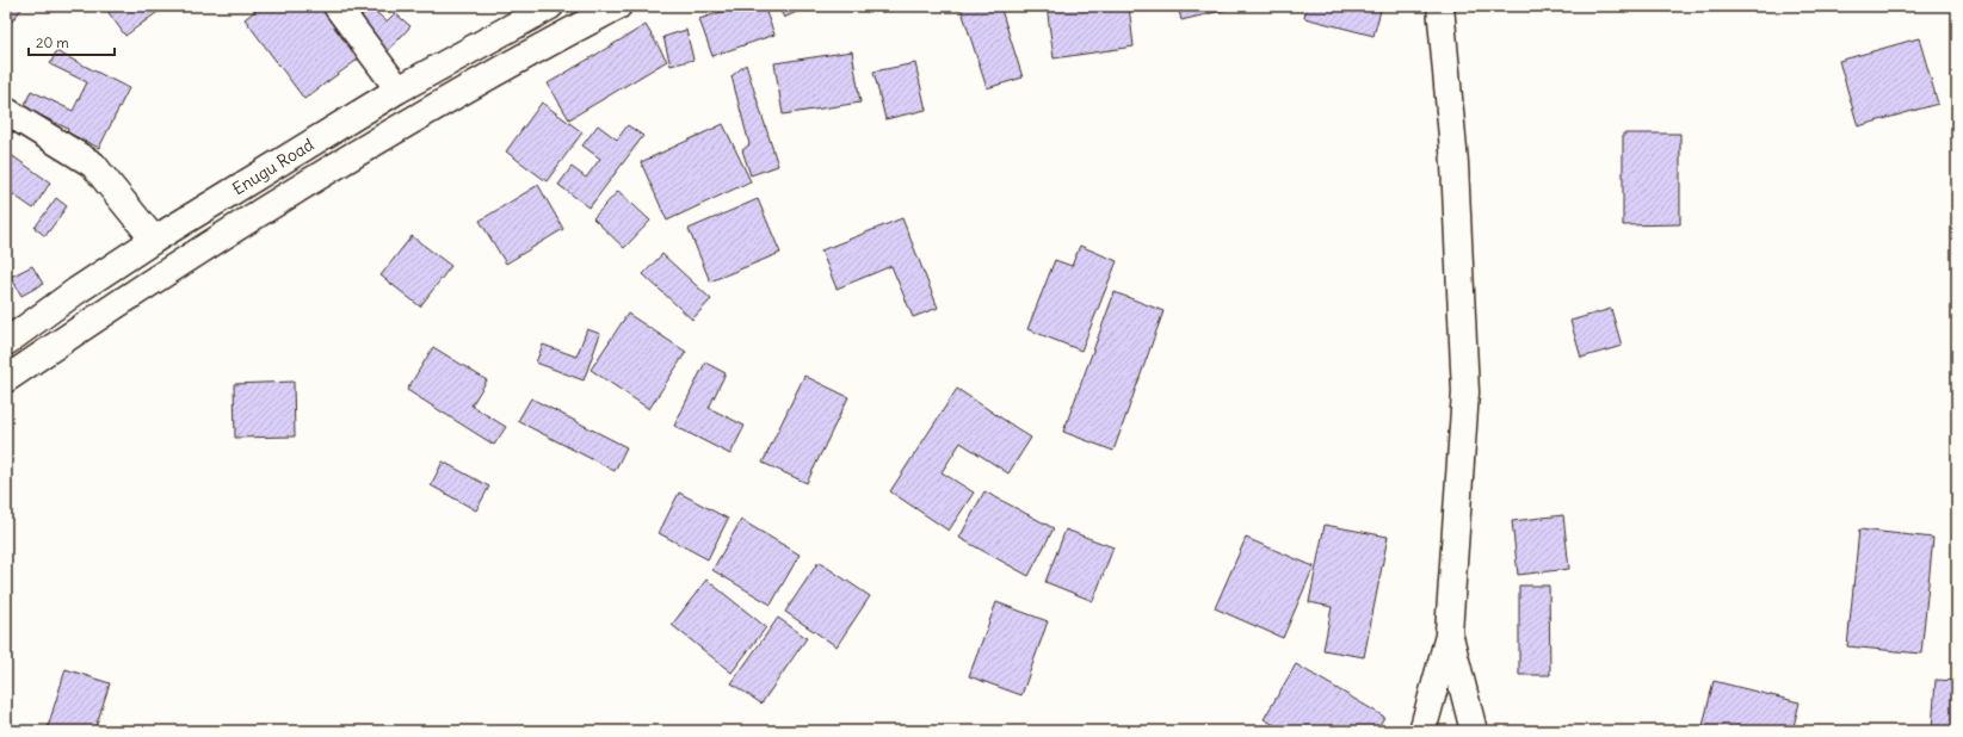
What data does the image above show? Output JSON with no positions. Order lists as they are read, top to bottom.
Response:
{
  "streets": {
    "main road": ["Enugu Road"]
  },
  "scale_bar": "20 m"
}
